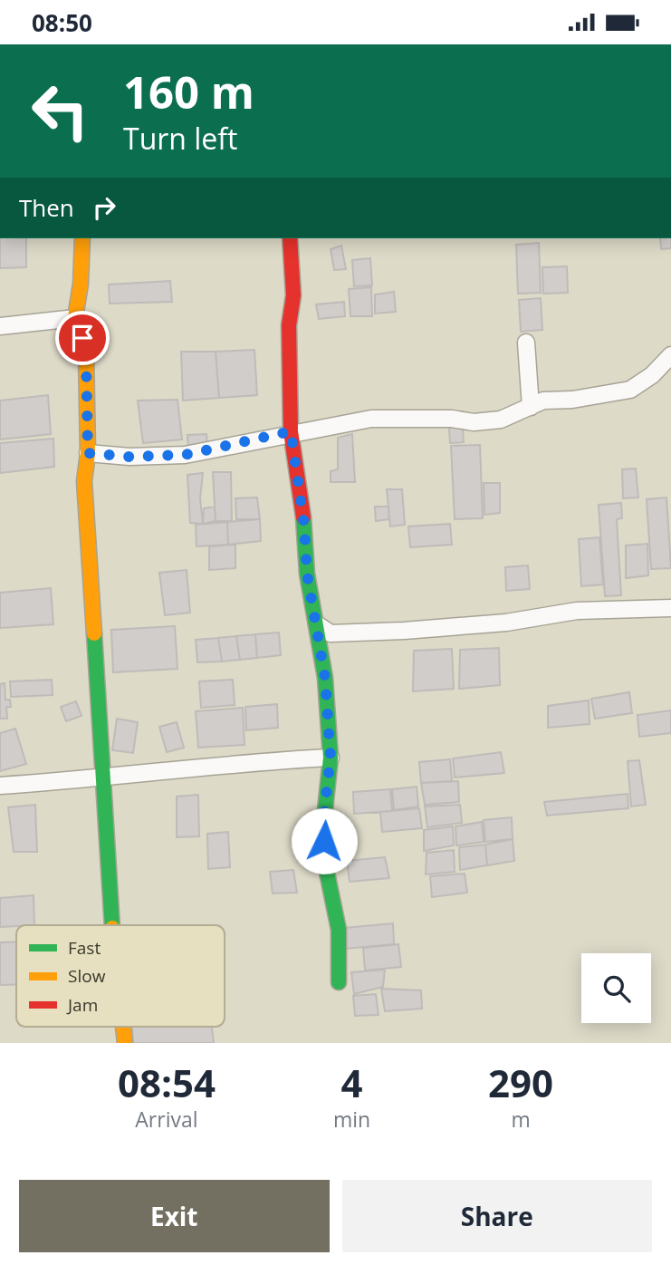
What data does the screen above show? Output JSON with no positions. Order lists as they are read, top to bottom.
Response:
{
  "legend": ["Fast", "Slow", "Jam"],
  "page": {
    "status": "08:50",
    "turn": ["160 m", "Turn left"],
    "then": "Then",
    "eta": [
      "08:54",
      "Arrival",
      "4",
      "min",
      "290",
      "m"
    ],
    "buttons": ["Exit", "Share"]
  }
}
